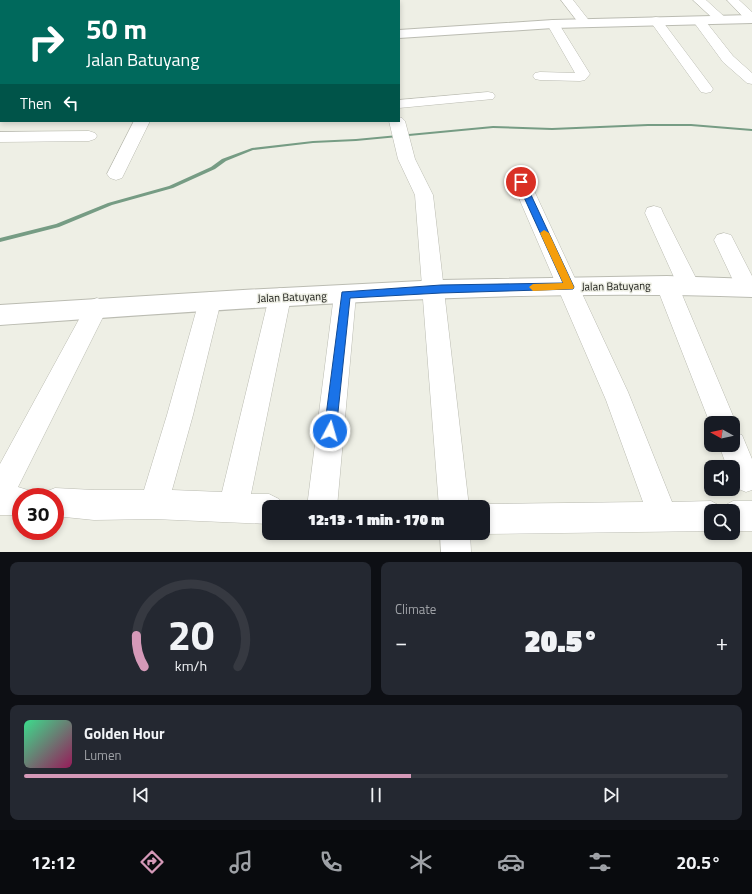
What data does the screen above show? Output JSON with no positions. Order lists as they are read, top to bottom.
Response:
{
  "streets": {
    "street": ["Jalan Batuyang"]
  },
  "north": "left",
  "page": {
    "turn": ["50 m", "Jalan Batuyang"],
    "then": "Then",
    "limit": "30",
    "trip": "12:13 · 1 min · 170 m",
    "tile": "Climate",
    "heat": ["−", "20.5°", "+"],
    "song": ["Golden Hour", "Lumen"],
    "tabs": ["12:12", "20.5°"],
    "gauge": ["20", "km/h"]
  }
}
